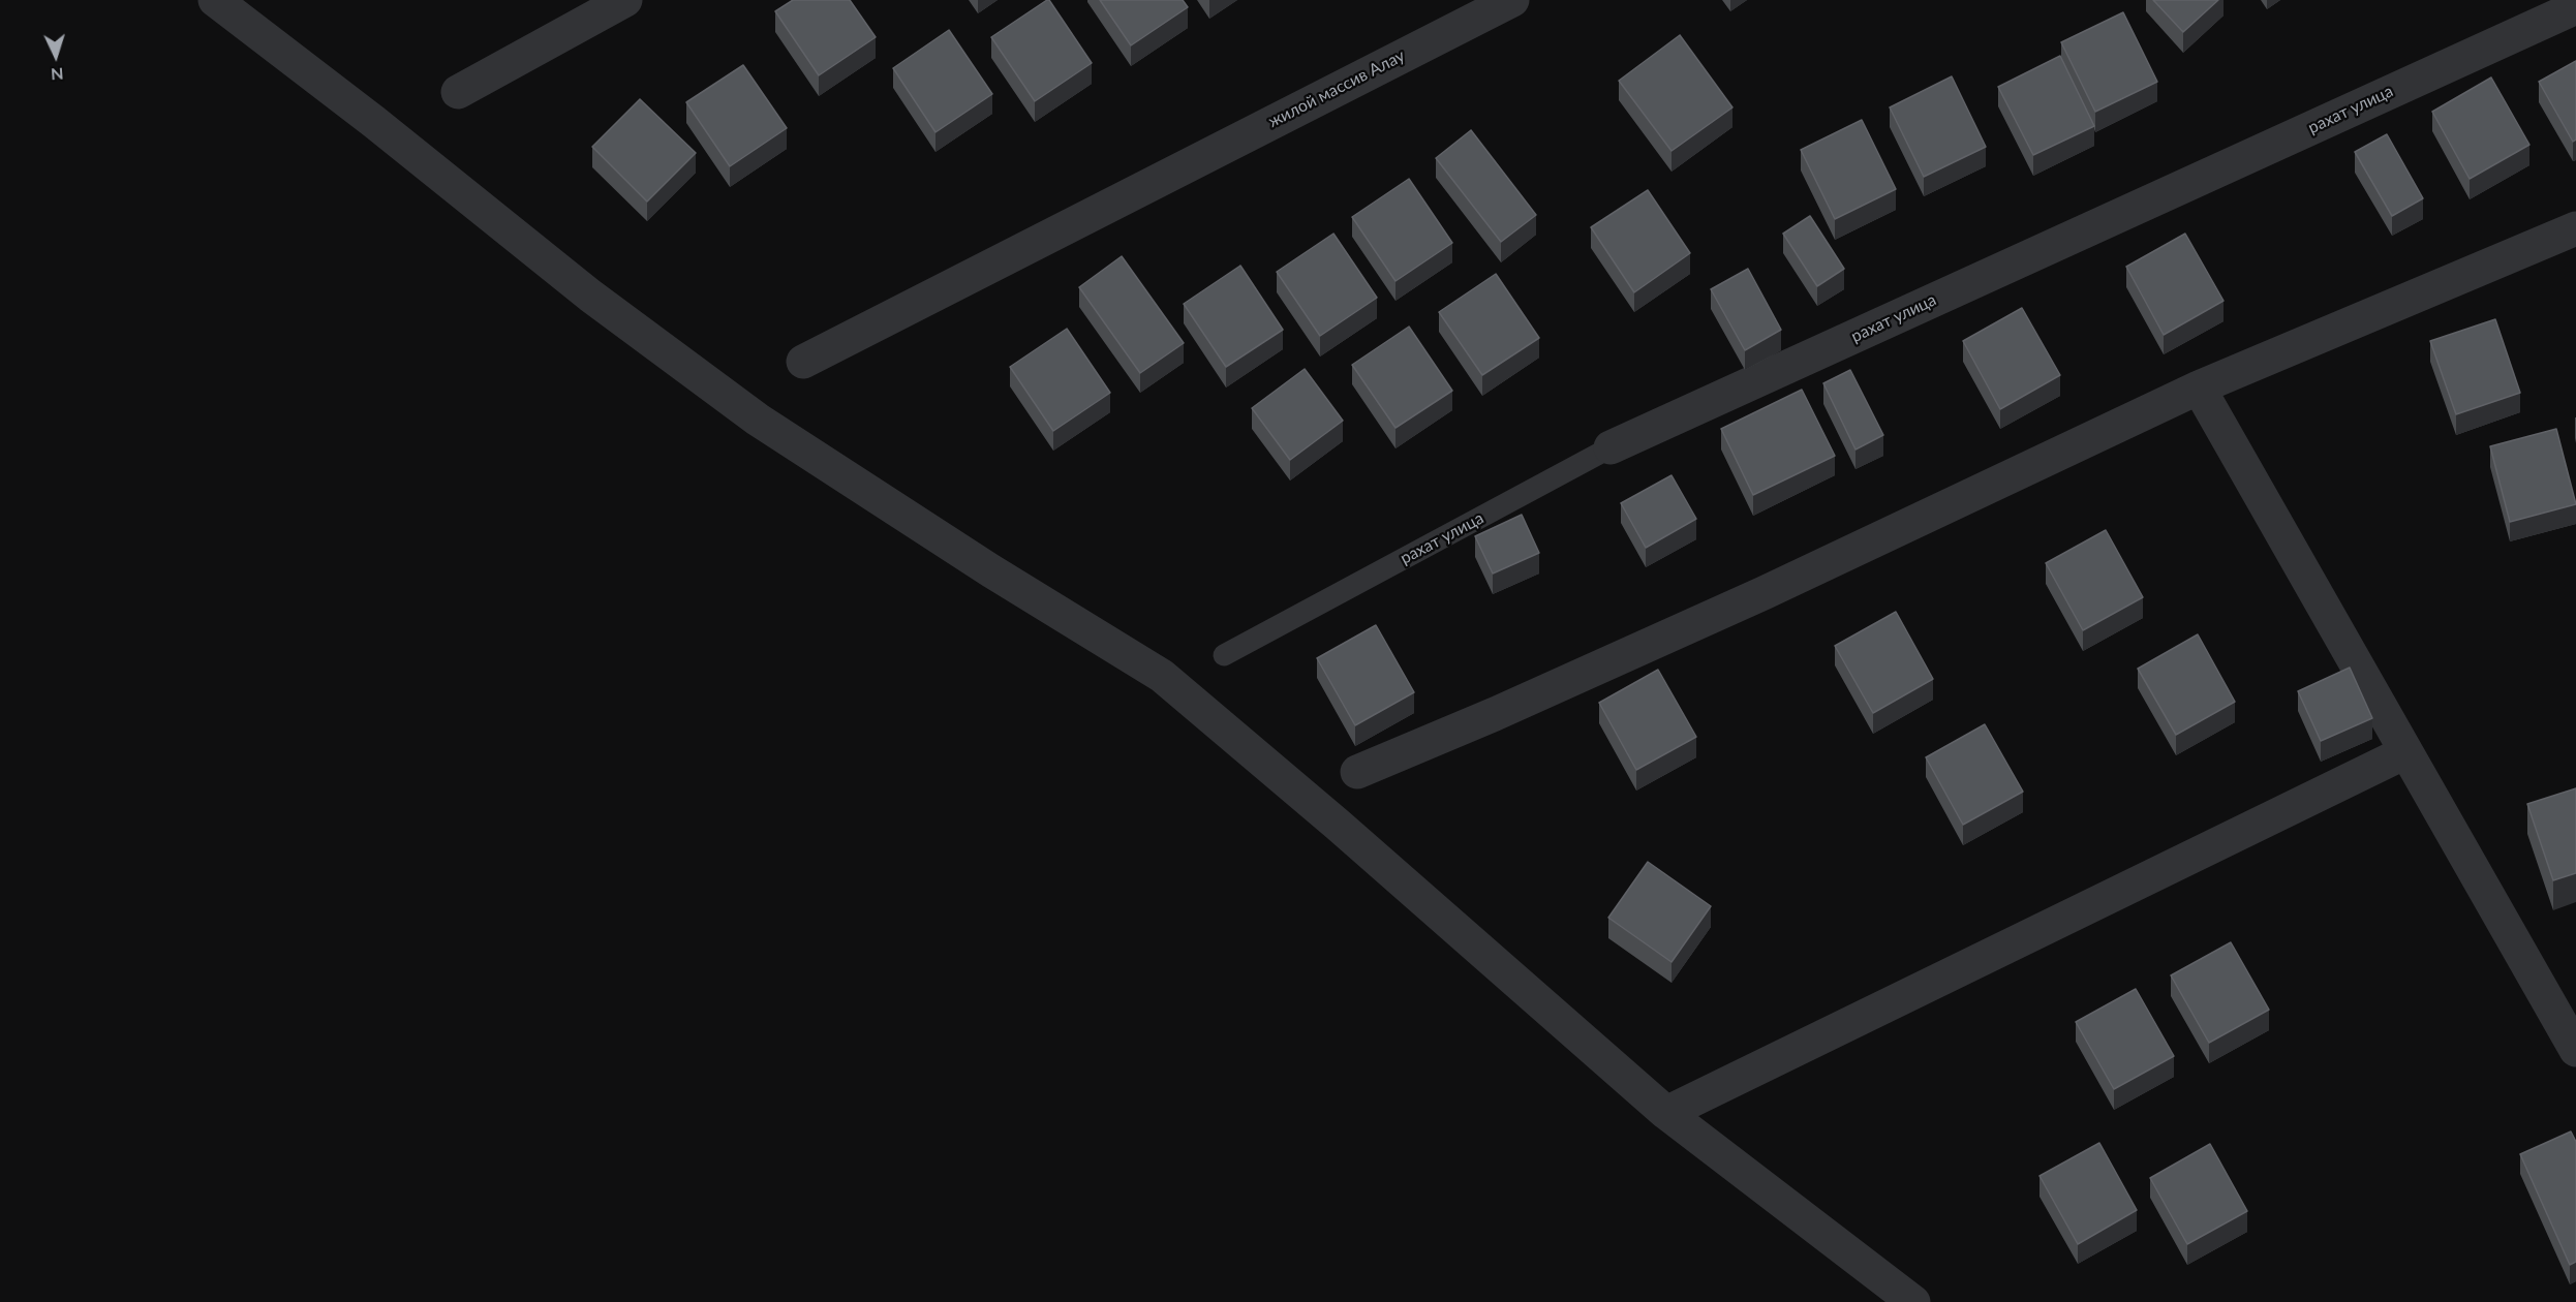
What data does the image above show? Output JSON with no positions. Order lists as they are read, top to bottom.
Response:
{
  "streets": {
    "street": ["жилой массив Алау", "рахат улица"]
  },
  "north": "bottom"
}
